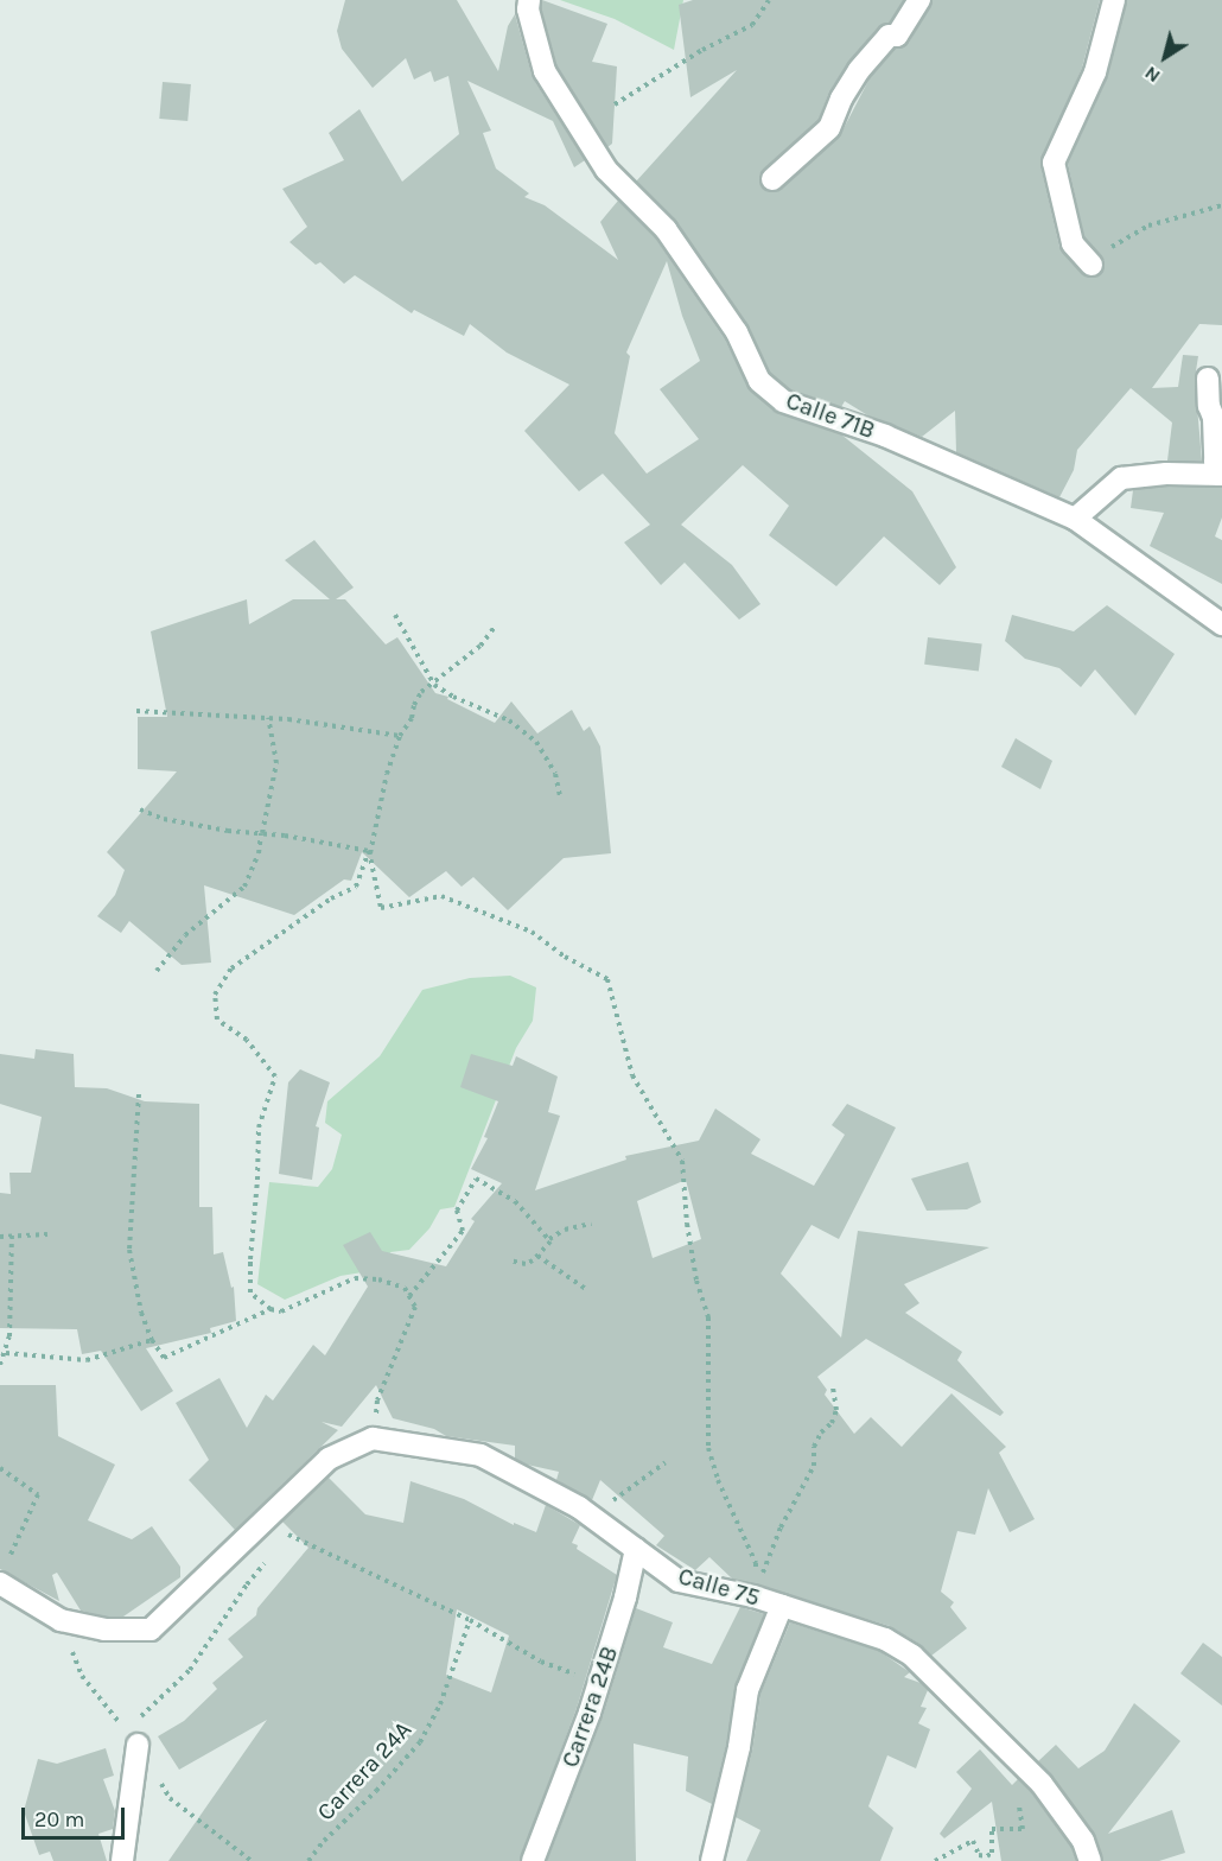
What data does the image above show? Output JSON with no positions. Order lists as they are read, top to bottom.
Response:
{
  "streets": {
    "street": ["Calle 71B", "Calle 75", "Carrera 24B"],
    "path": ["Carrera 24A"]
  },
  "crossings": [
    ["Calle 75", "Carrera 24B"]
  ],
  "scale_bar": "20 m",
  "north": "bottom left"
}
